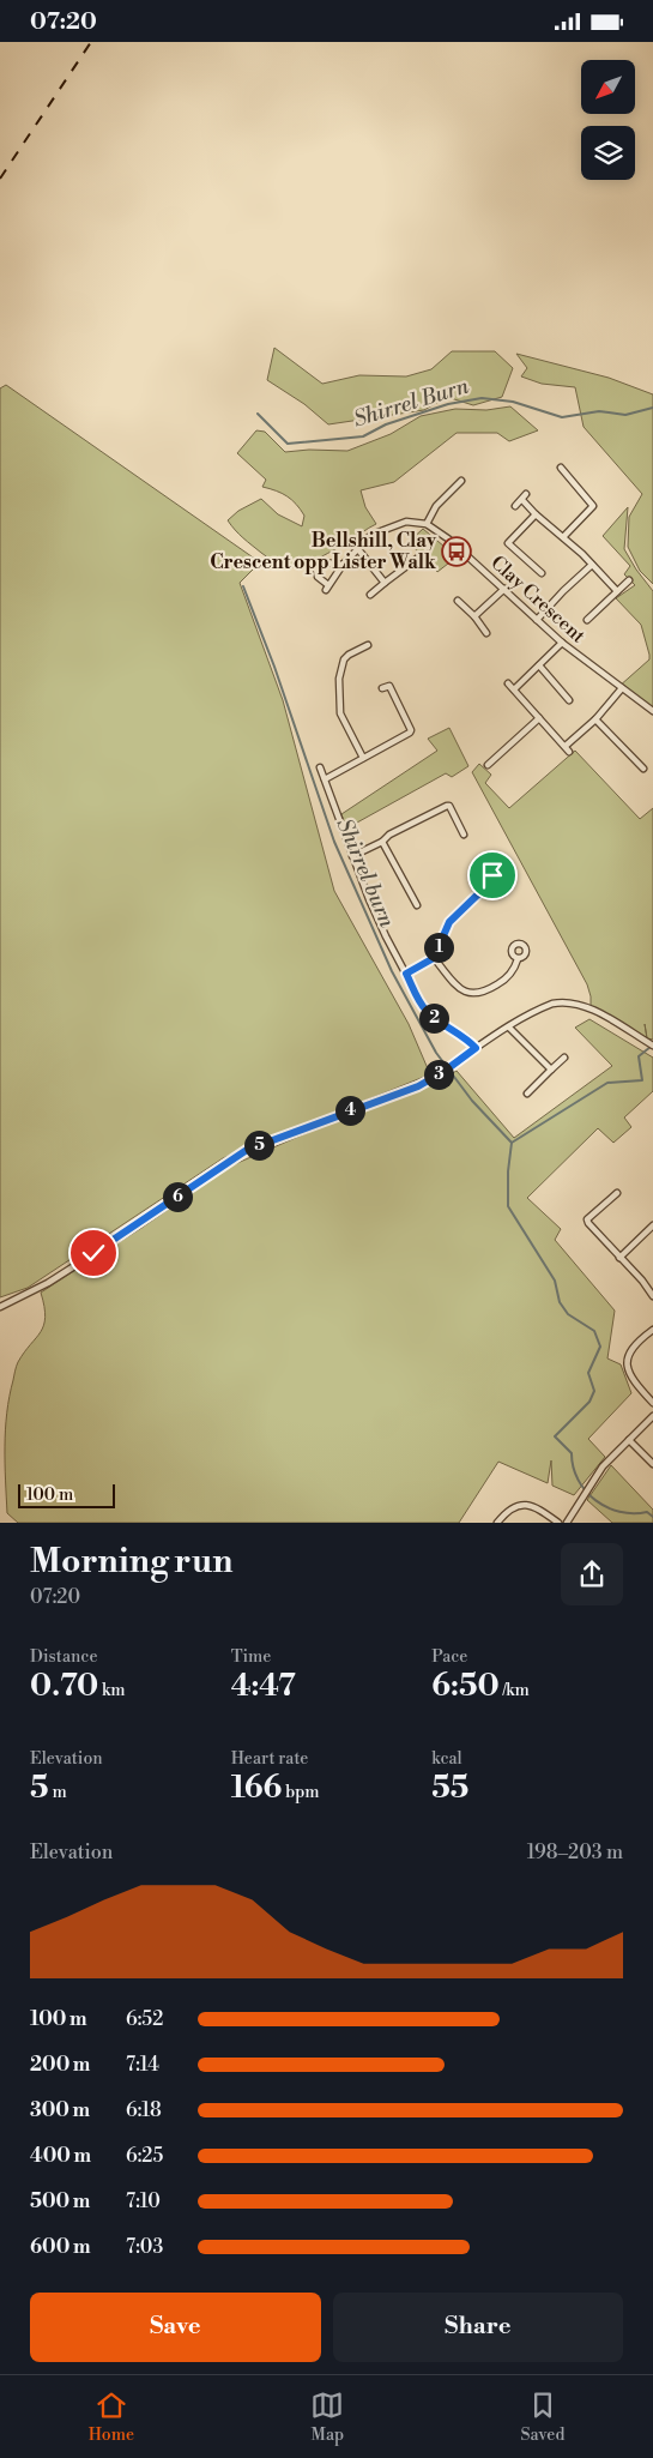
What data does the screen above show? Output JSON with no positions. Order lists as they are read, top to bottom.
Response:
{
  "streets": {
    "street": ["Clay Crescent"]
  },
  "water": ["Shirrel Burn", "Shirrel burn"],
  "places": {
    "bus stop": ["Bellshill, Clay Crescent opp Lister Walk"]
  },
  "scale_bar": "100 m",
  "north": "bottom left",
  "page": {
    "status": "07:20",
    "pins": [
      "1",
      "2",
      "3",
      "4",
      "5",
      "6"
    ],
    "scale": "100 m",
    "heading": ["Morning run", "07:20"],
    "stats": [
      ["Distance", "0.70 km"],
      ["Time", "4:47"],
      ["Pace", "6:50 /km"],
      ["Elevation", "5 m"],
      ["Heart rate", "166 bpm"],
      ["kcal", "55"]
    ],
    "chart": ["Elevation", "198–203 m"],
    "list": [
      {
        "name": "100 m",
        "note": "6:52"
      },
      {
        "name": "200 m",
        "note": "7:14"
      },
      {
        "name": "300 m",
        "note": "6:18"
      },
      {
        "name": "400 m",
        "note": "6:25"
      },
      {
        "name": "500 m",
        "note": "7:10"
      },
      {
        "name": "600 m",
        "note": "7:03"
      }
    ],
    "buttons": ["Save", "Share"],
    "tabs": ["Home", "Map", "Saved"]
  }
}
